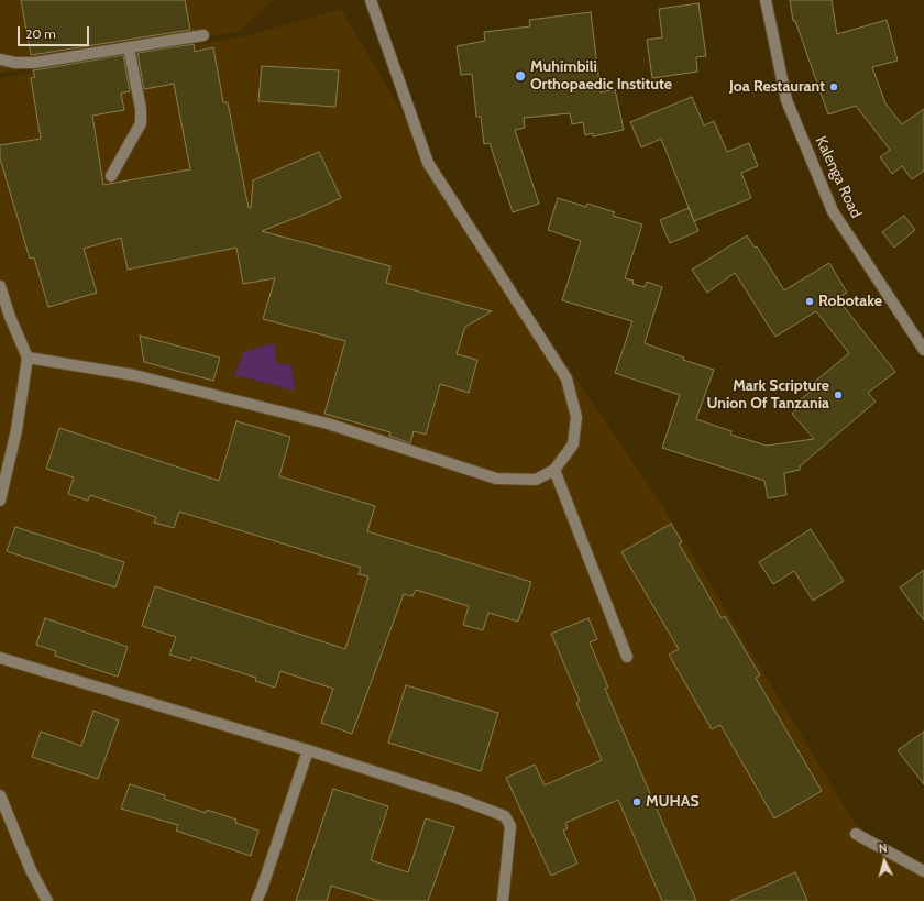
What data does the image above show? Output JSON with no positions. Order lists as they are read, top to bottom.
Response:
{
  "streets": {
    "street": ["Kalenga Road"]
  },
  "places": [
    "Muhimbili Orthopaedic Institute",
    "Joa Restaurant",
    "Robotake",
    "Mark Scripture Union Of Tanzania",
    "MUHAS"
  ],
  "scale_bar": "20 m",
  "north": "top"
}
